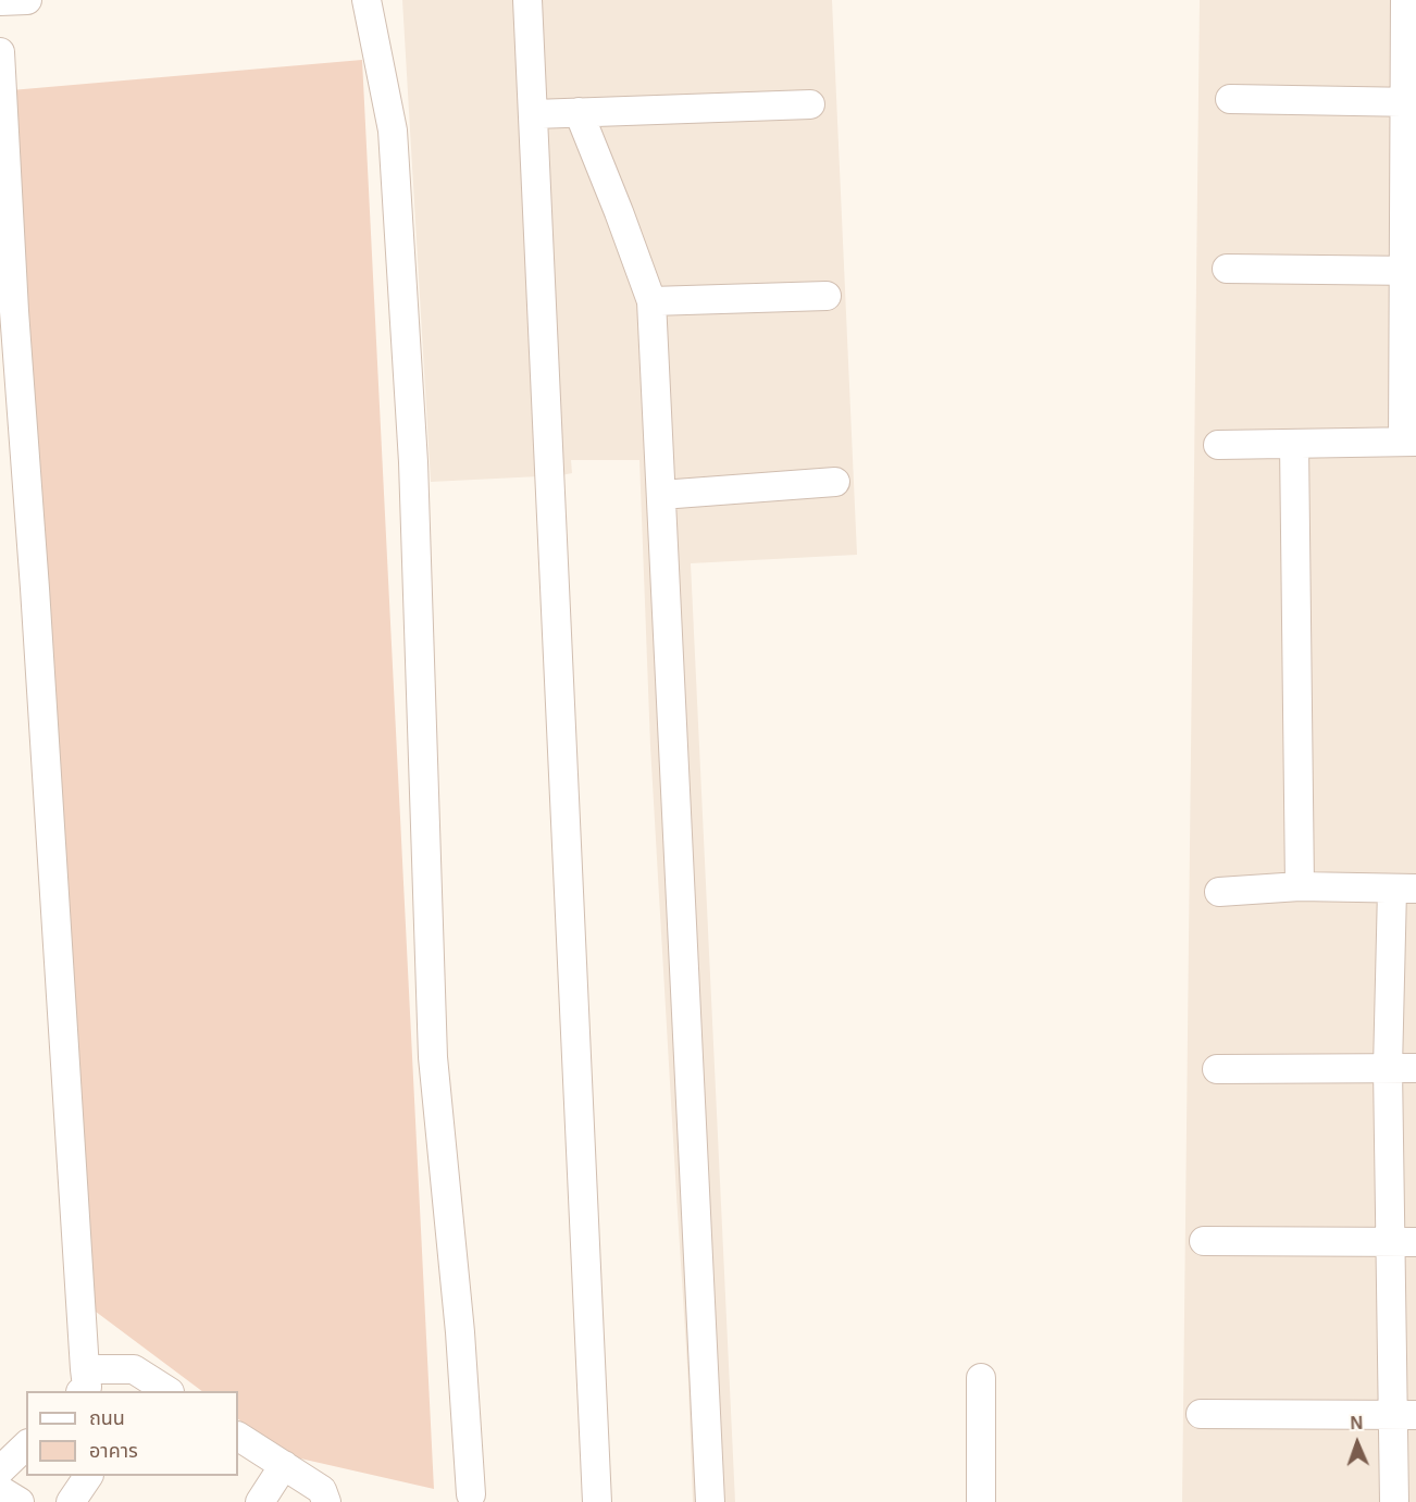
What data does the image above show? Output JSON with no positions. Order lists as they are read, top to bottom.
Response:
{
  "legend": ["ถนน", "อาคาร"],
  "north": "top"
}
